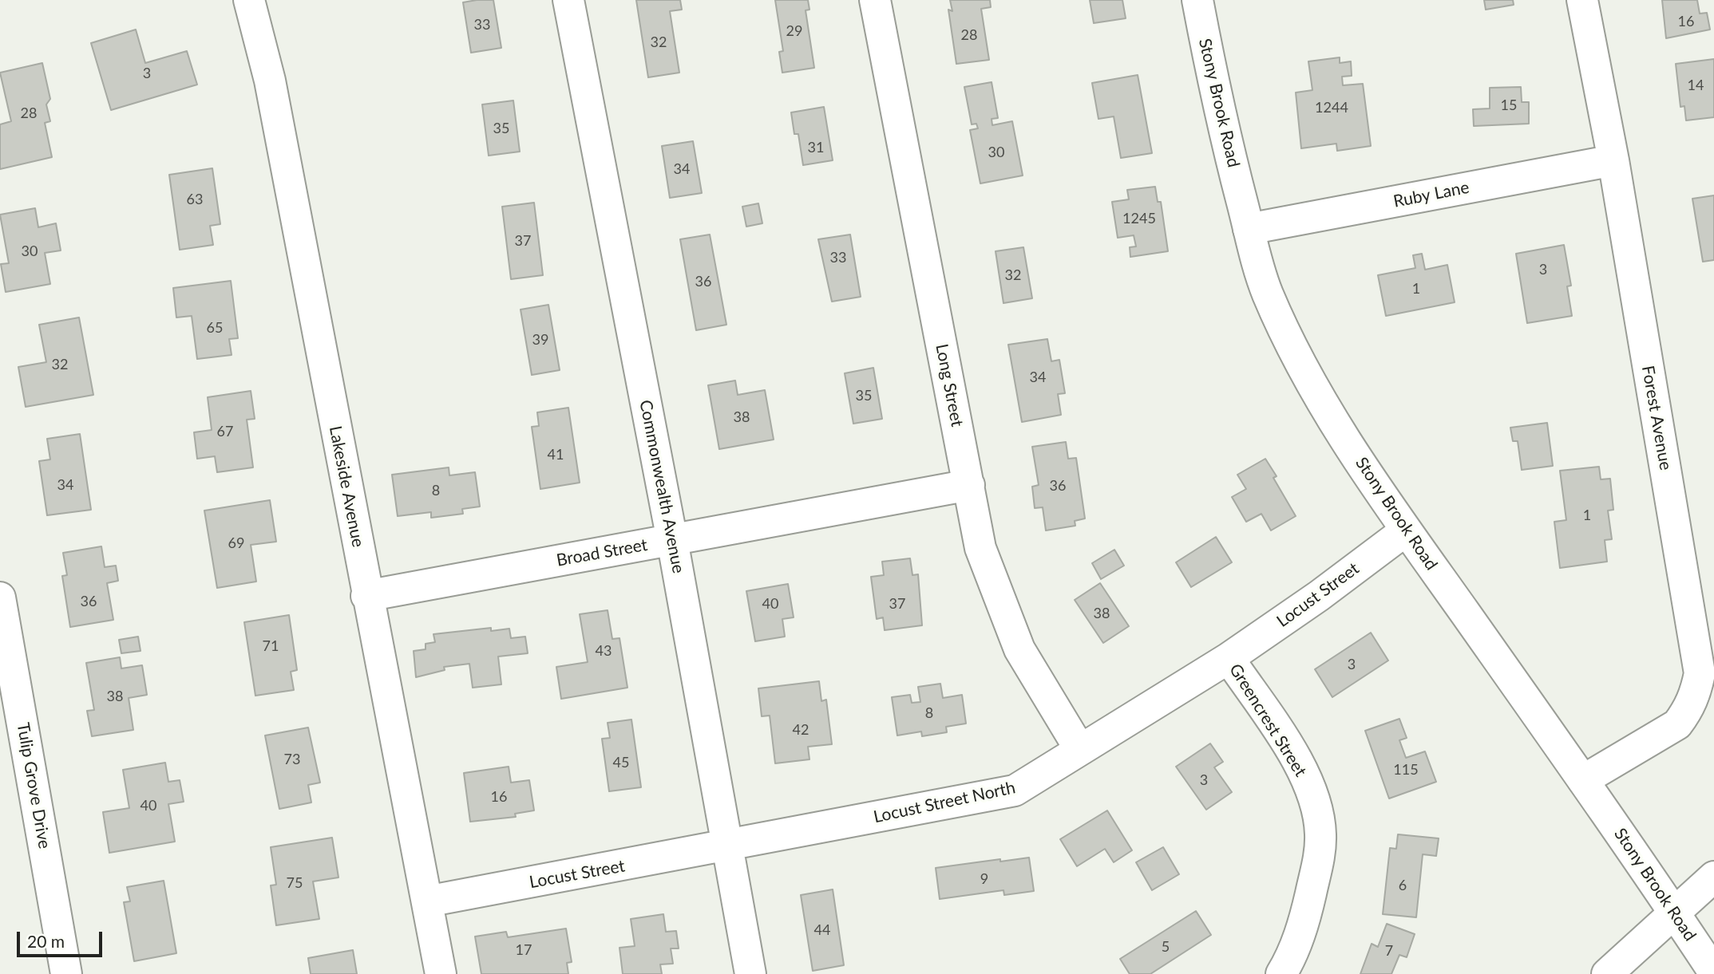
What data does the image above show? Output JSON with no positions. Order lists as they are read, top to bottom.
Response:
{
  "streets": {
    "main road": [
      "Stony Brook Road",
      "Ruby Lane",
      "Long Street",
      "Forest Avenue",
      "Lakeside Avenue",
      "Commonwealth Avenue",
      "Broad Street",
      "Locust Street",
      "Greencrest Street",
      "Tulip Grove Drive",
      "Locust Street North"
    ]
  },
  "crossings": [
    ["Stony Brook Road", "Ruby Lane"],
    ["Stony Brook Road", "Forest Avenue"],
    ["Stony Brook Road", "Locust Street"],
    ["Ruby Lane", "Forest Avenue"],
    ["Long Street", "Broad Street"],
    ["Long Street", "Locust Street North"],
    ["Lakeside Avenue", "Broad Street"],
    ["Lakeside Avenue", "Locust Street"],
    ["Commonwealth Avenue", "Broad Street"],
    ["Commonwealth Avenue", "Locust Street"],
    ["Commonwealth Avenue", "Locust Street North"],
    ["Locust Street", "Greencrest Street"],
    ["Locust Street", "Locust Street North"],
    ["Greencrest Street", "Locust Street North"]
  ],
  "house_numbers": [
    "16",
    "33",
    "29",
    "28",
    "32",
    "3",
    "14",
    "15",
    "1244",
    "28",
    "35",
    "31",
    "30",
    "34",
    "63",
    "1245",
    "37",
    "30",
    "33",
    "3",
    "32",
    "36",
    "1",
    "65",
    "39",
    "32",
    "34",
    "35",
    "38",
    "67",
    "41",
    "34",
    "36",
    "8",
    "1",
    "69",
    "36",
    "40",
    "37",
    "38",
    "71",
    "43",
    "3",
    "38",
    "8",
    "42",
    "73",
    "45",
    "115",
    "3",
    "16",
    "40",
    "9",
    "75",
    "6",
    "44",
    "5",
    "17",
    "7"
  ],
  "scale_bar": "20 m"
}
